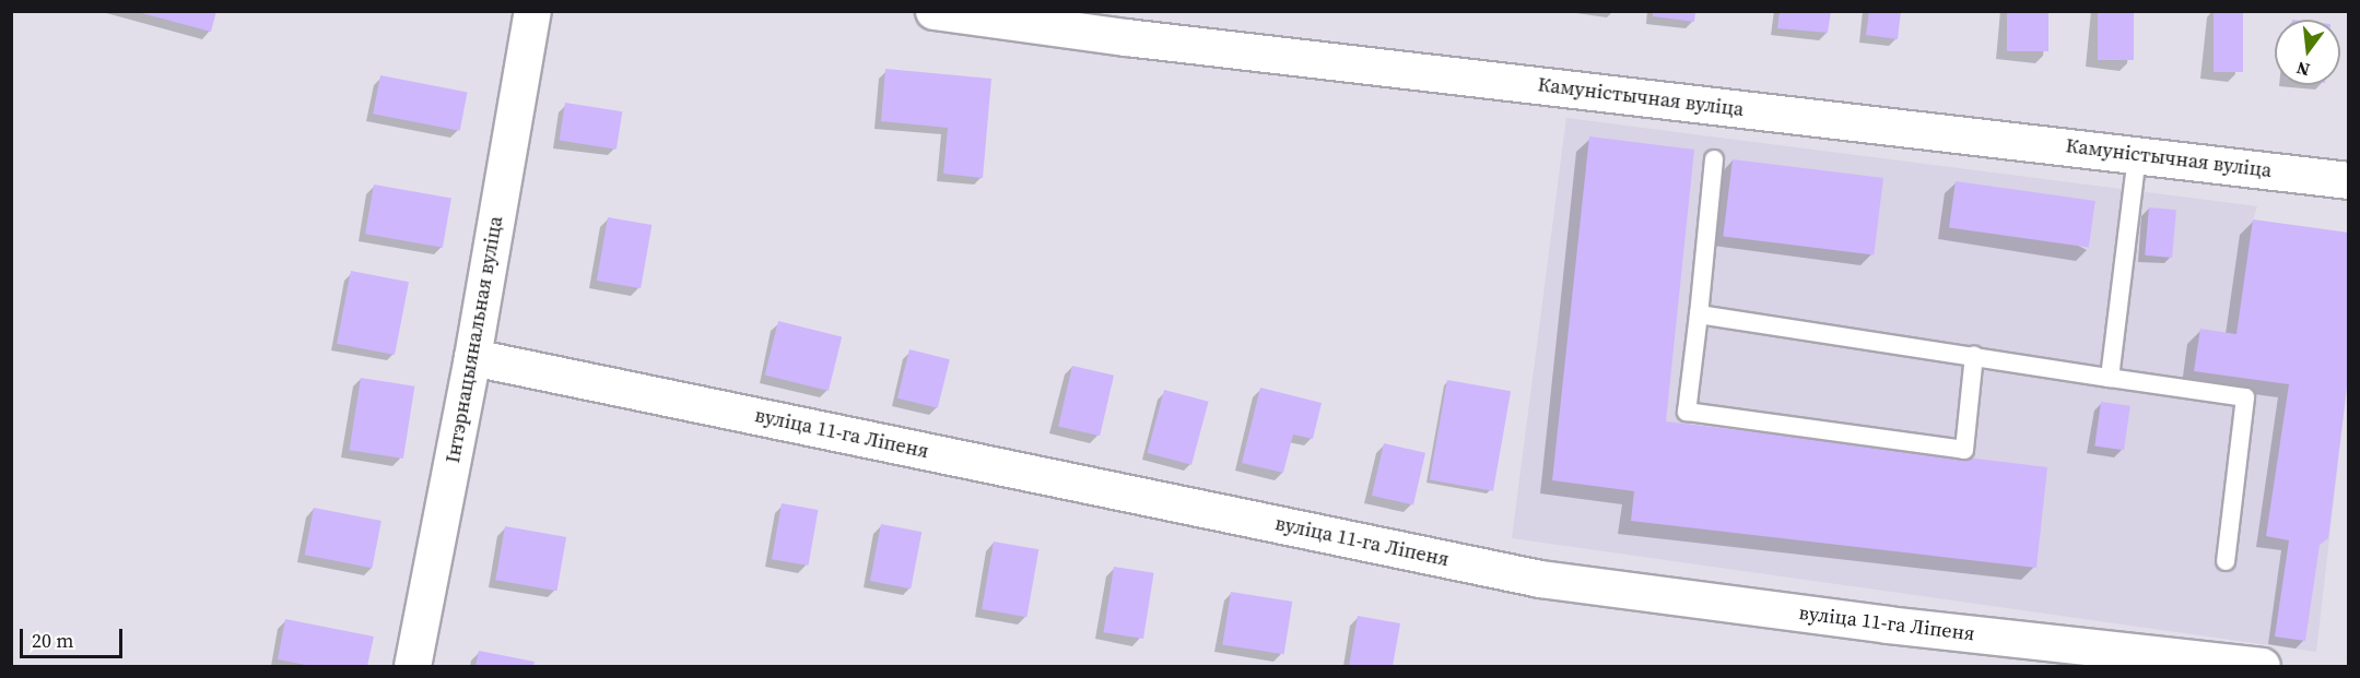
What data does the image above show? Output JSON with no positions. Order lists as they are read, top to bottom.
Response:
{
  "streets": {
    "street": ["Камуністычная вуліца", "Інтэрнацыянальная вуліца", "вуліца 11-га Ліпеня"]
  },
  "crossings": [
    ["Інтэрнацыянальная вуліца", "вуліца 11-га Ліпеня"]
  ],
  "scale_bar": "20 m",
  "north": "bottom"
}
